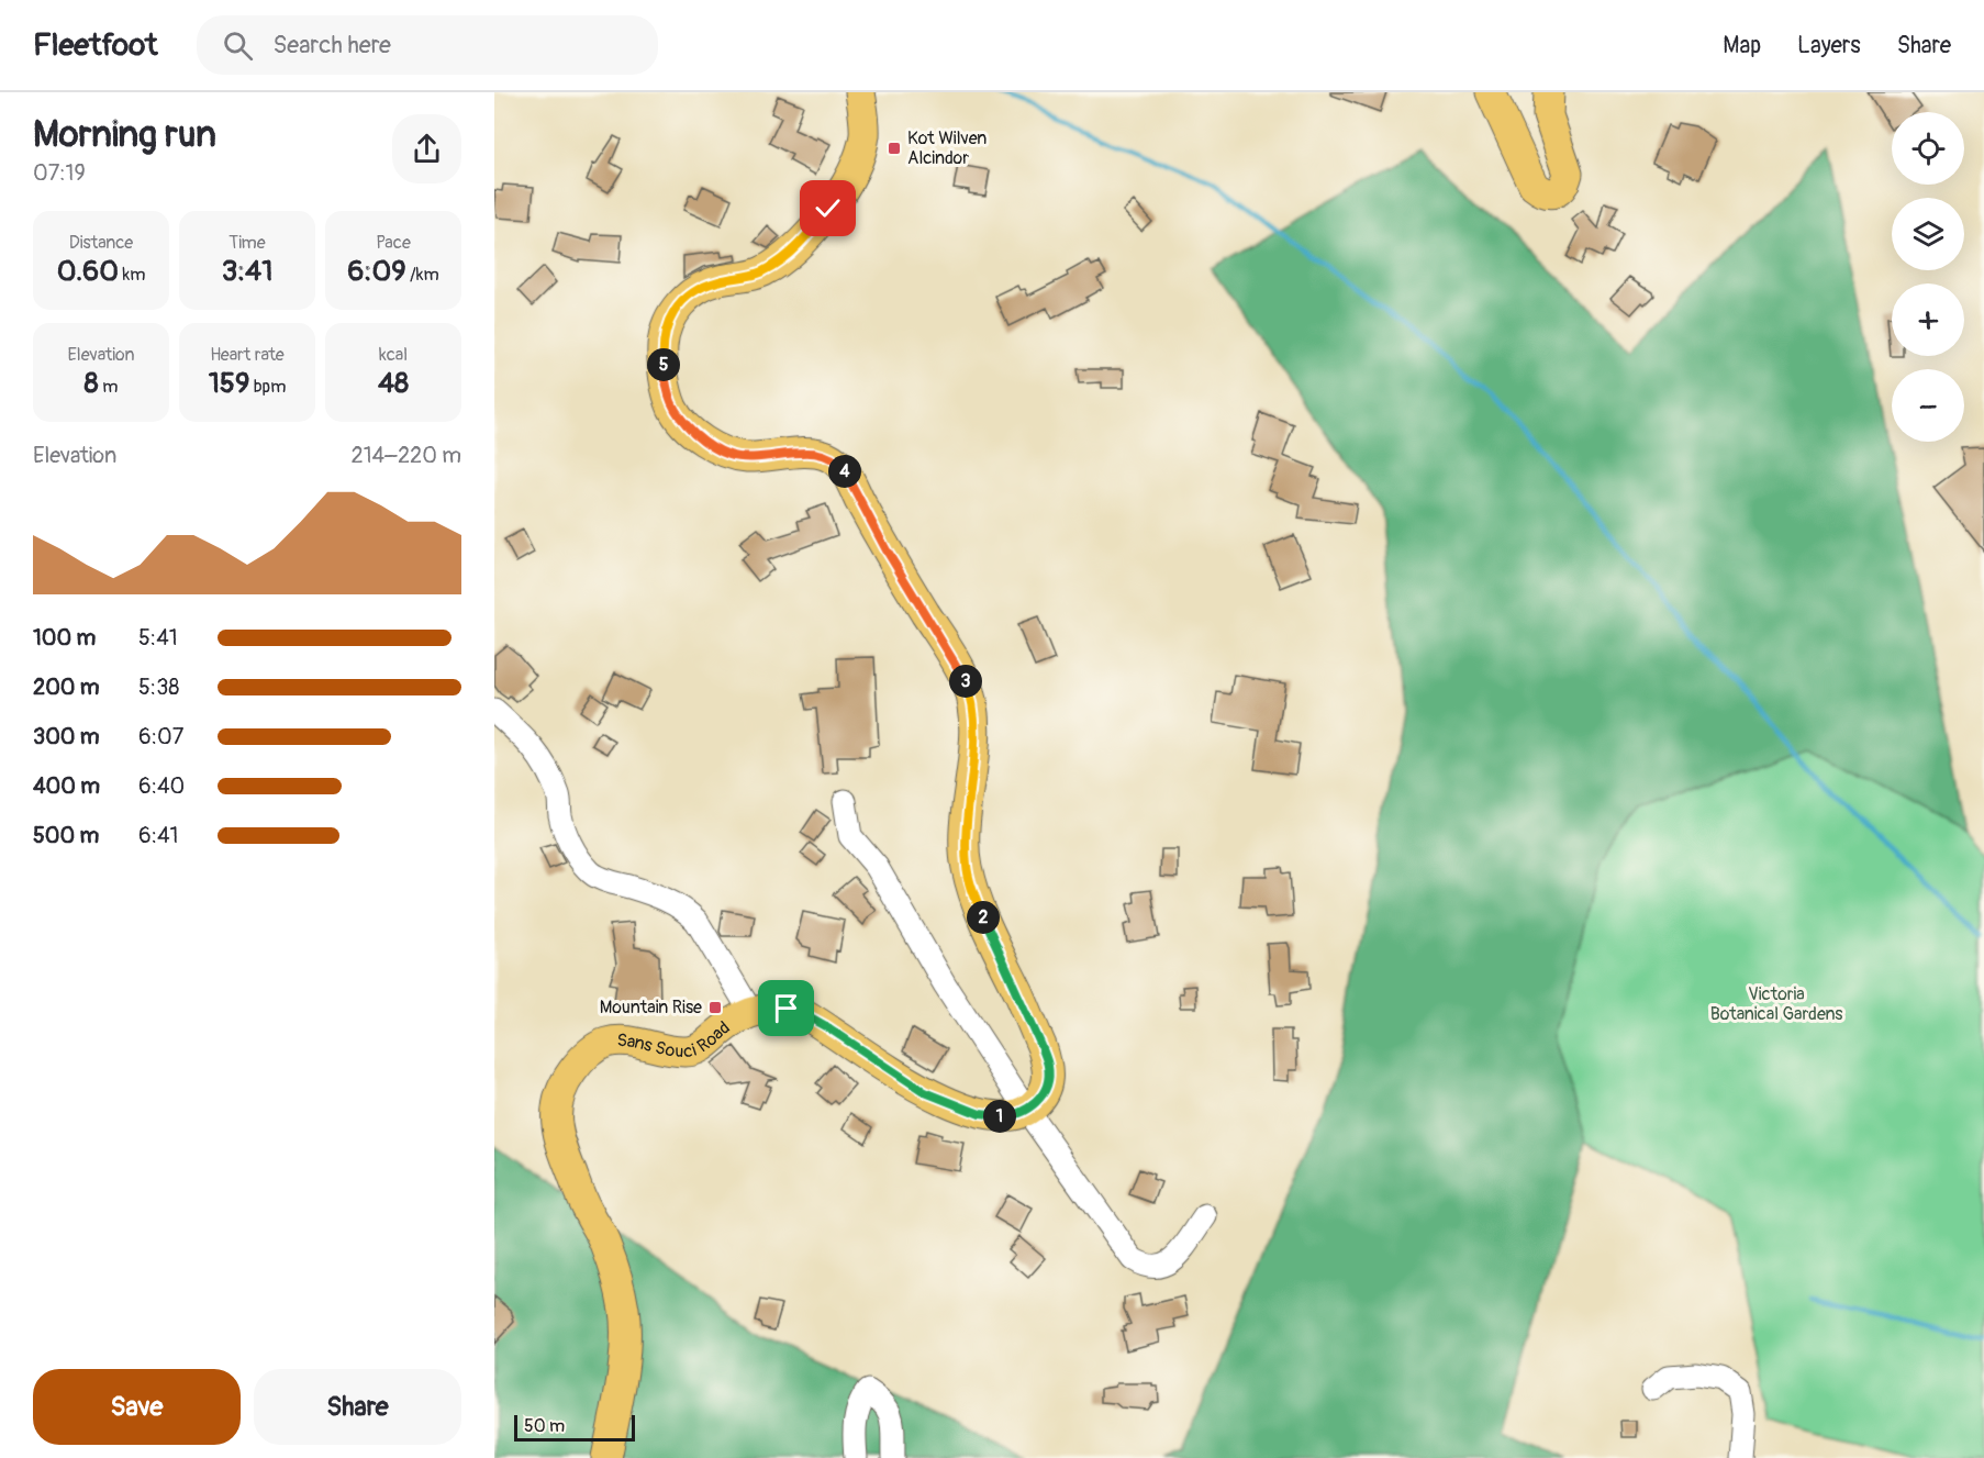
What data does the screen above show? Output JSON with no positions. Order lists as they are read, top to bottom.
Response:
{
  "streets": {
    "main road": ["Sans Souci Road"]
  },
  "parks": ["Victoria Botanical Gardens"],
  "places": {
    "transit": ["Kot Wilven Alcindor", "Mountain Rise"]
  },
  "scale_bar": "50 m",
  "page": {
    "header": "Fleetfoot",
    "search": "Search here",
    "nav": ["Map", "Layers", "Share"],
    "heading": ["Morning run", "07:19"],
    "map_buttons": ["+", "−"],
    "stats": [
      ["Distance", "0.60 km"],
      ["Time", "3:41"],
      ["Pace", "6:09 /km"],
      ["Elevation", "8 m"],
      ["Heart rate", "159 bpm"],
      ["kcal", "48"]
    ],
    "pins": [
      "5",
      "4",
      "3",
      "2",
      "1"
    ],
    "chart": ["Elevation", "214–220 m"],
    "list": [
      {
        "name": "100 m",
        "note": "5:41"
      },
      {
        "name": "200 m",
        "note": "5:38"
      },
      {
        "name": "300 m",
        "note": "6:07"
      },
      {
        "name": "400 m",
        "note": "6:40"
      },
      {
        "name": "500 m",
        "note": "6:41"
      }
    ],
    "buttons": ["Save", "Share"],
    "scale": "50 m"
  }
}
